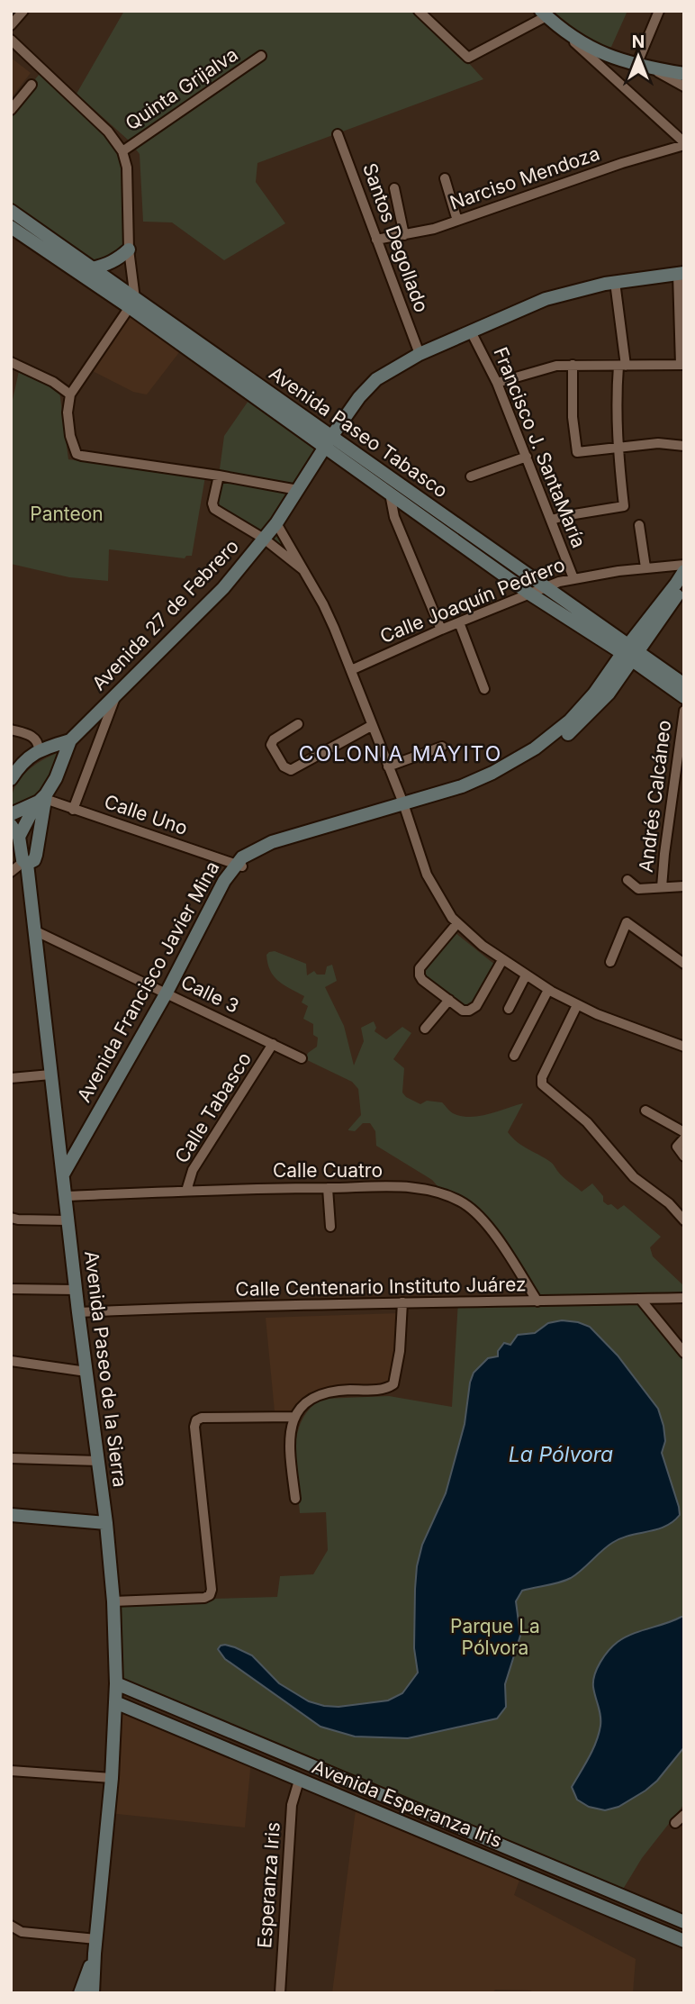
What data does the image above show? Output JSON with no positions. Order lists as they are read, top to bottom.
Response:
{
  "streets": {
    "main road": [
      "Avenida Paseo Tabasco",
      "Avenida 27 de Febrero",
      "Avenida Francisco Javier Mina",
      "Avenida Paseo de la Sierra",
      "Avenida Esperanza Iris"
    ],
    "street": [
      "Quinta Grijalva",
      "Narciso Mendoza",
      "Santos Degollado",
      "Francisco J. SantaMaría",
      "Calle Joaquín Pedrero",
      "Andrés Calcáneo",
      "Calle Uno",
      "Calle 3",
      "Calle Tabasco",
      "Calle Cuatro",
      "Calle Centenario Instituto Juárez",
      "Esperanza Iris"
    ]
  },
  "crossings": [
    ["Narciso Mendoza", "Santos Degollado"],
    ["Santos Degollado", "Avenida 27 de Febrero"],
    ["Avenida Paseo Tabasco", "Calle Joaquín Pedrero"],
    ["Avenida Paseo Tabasco", "Avenida 27 de Febrero"],
    ["Avenida Paseo Tabasco", "Avenida Francisco Javier Mina"],
    ["Francisco J. SantaMaría", "Calle Joaquín Pedrero"],
    ["Francisco J. SantaMaría", "Avenida 27 de Febrero"],
    ["Avenida 27 de Febrero", "Calle Uno"],
    ["Calle Uno", "Avenida Francisco Javier Mina"],
    ["Avenida Francisco Javier Mina", "Calle 3"],
    ["Avenida Francisco Javier Mina", "Calle Cuatro"],
    ["Avenida Francisco Javier Mina", "Avenida Paseo de la Sierra"],
    ["Calle 3", "Calle Tabasco"],
    ["Calle 3", "Avenida Paseo de la Sierra"],
    ["Calle Tabasco", "Calle Cuatro"],
    ["Calle Cuatro", "Calle Centenario Instituto Juárez"],
    ["Calle Cuatro", "Avenida Paseo de la Sierra"],
    ["Calle Centenario Instituto Juárez", "Avenida Paseo de la Sierra"],
    ["Avenida Paseo de la Sierra", "Avenida Esperanza Iris"],
    ["Avenida Esperanza Iris", "Esperanza Iris"]
  ],
  "districts": ["COLONIA MAYITO"],
  "water": ["La Pólvora"],
  "parks": ["Panteon", "Parque La Pólvora"],
  "north": "top"
}
